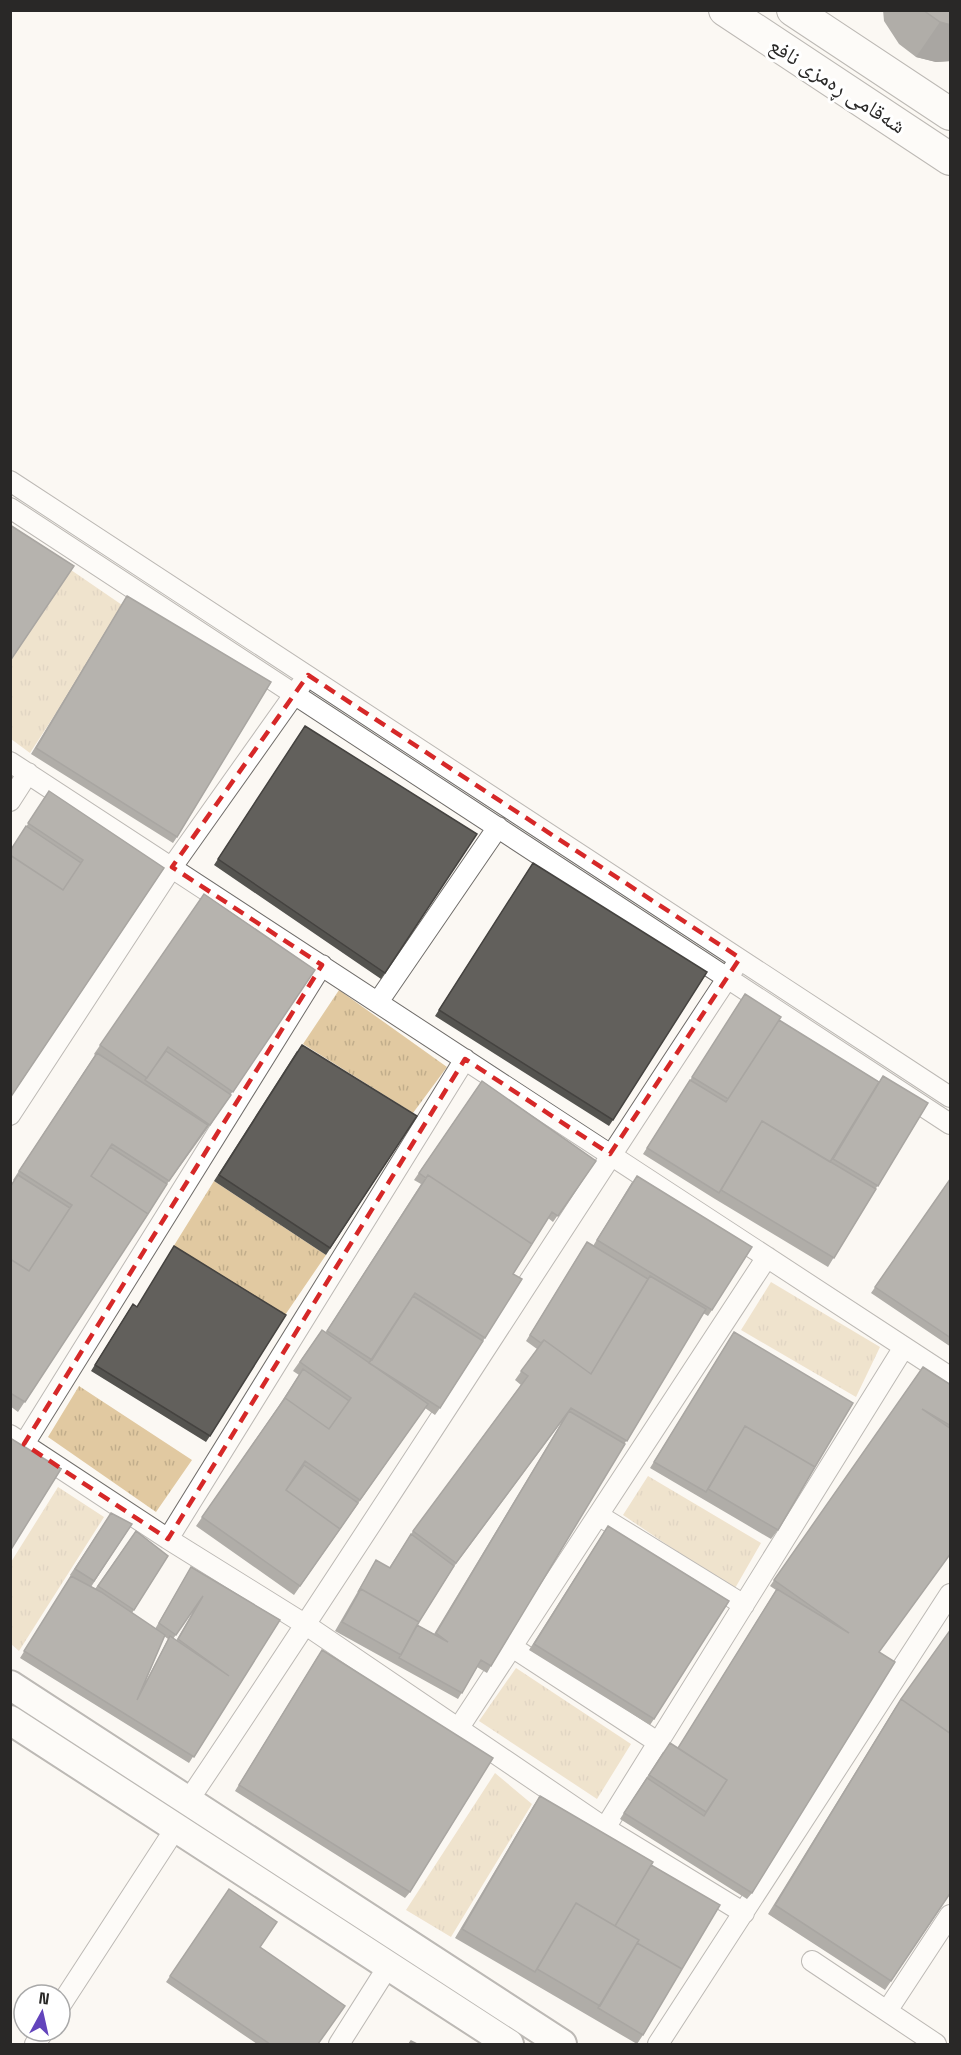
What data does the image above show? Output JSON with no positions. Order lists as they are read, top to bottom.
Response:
{
  "streets": {
    "main road": ["شەقامی ڕەمزی نافع"]
  },
  "north": "top"
}
